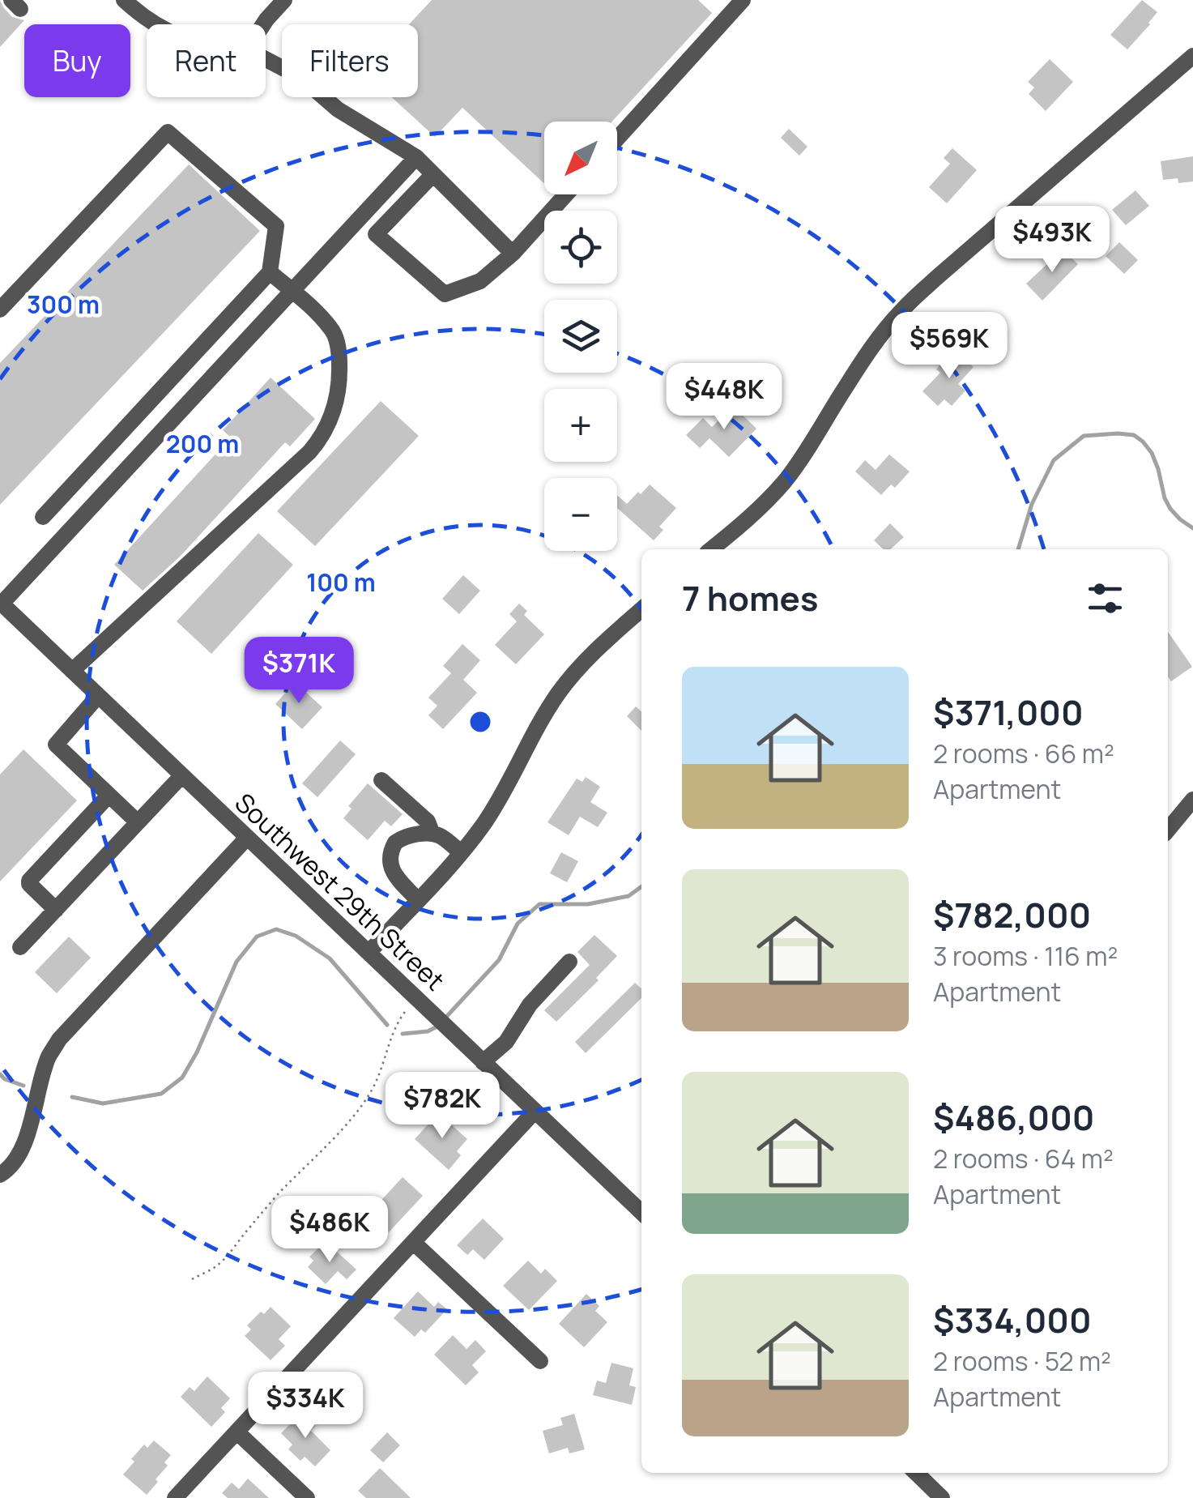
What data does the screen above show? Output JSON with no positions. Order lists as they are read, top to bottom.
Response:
{
  "streets": {
    "street": ["Southwest 29th Street"]
  },
  "north": "bottom left",
  "page": {
    "chip": ["Buy", "Rent", "Filters"],
    "map_buttons": ["+", "−"],
    "price": [
      "$493K",
      "$569K",
      "$448K",
      "$371K",
      "$782K",
      "$486K",
      "$334K"
    ],
    "heading": "7 homes",
    "list": [
      {
        "name": "$371,000",
        "note": "2 rooms · 66 m² · Apartment"
      },
      {
        "name": "$782,000",
        "note": "3 rooms · 116 m² · Apartment"
      },
      {
        "name": "$486,000",
        "note": "2 rooms · 64 m² · Apartment"
      },
      {
        "name": "$334,000",
        "note": "2 rooms · 52 m² · Apartment"
      }
    ]
  },
  "rings": ["300 m", "200 m", "100 m"]
}
